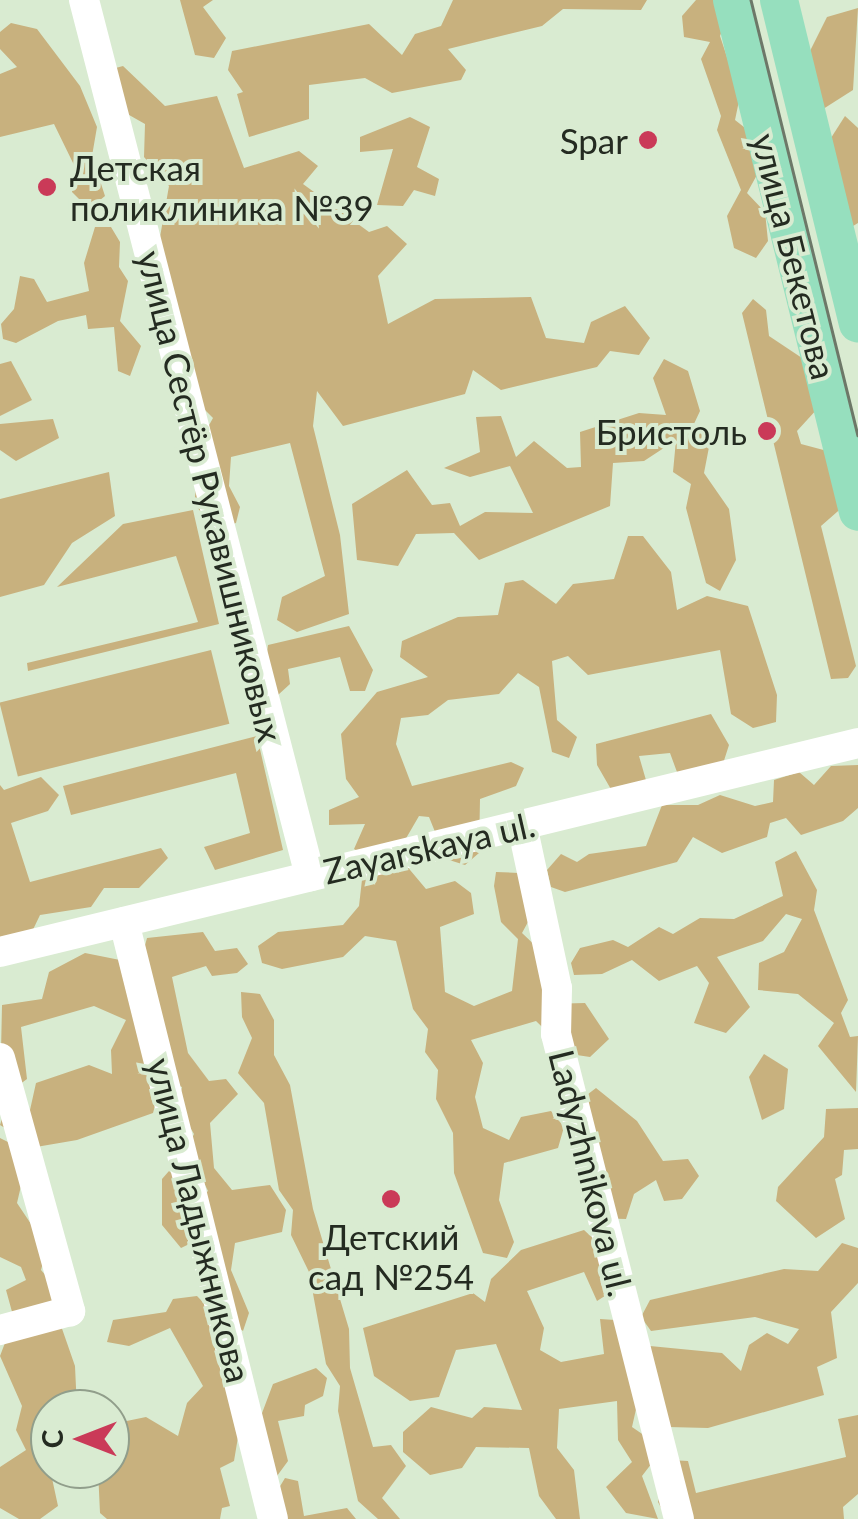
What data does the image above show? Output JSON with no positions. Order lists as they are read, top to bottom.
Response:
{
  "streets": {
    "main road": ["улица Бекетова"],
    "street": [
      "улица Сестёр Рукавишниковых",
      "Zayarskaya ul.",
      "Ladyzhnikova ul.",
      "улица Ладыжникова"
    ]
  },
  "crossings": [
    ["улица Сестёр Рукавишниковых", "Zayarskaya ul."],
    ["Zayarskaya ul.", "Ladyzhnikova ul."],
    ["Zayarskaya ul.", "улица Ладыжникова"]
  ],
  "places": [
    "Spar",
    "Детская поликлиника №39",
    "Бристоль",
    "Детский сад №254"
  ],
  "north": "left"
}
